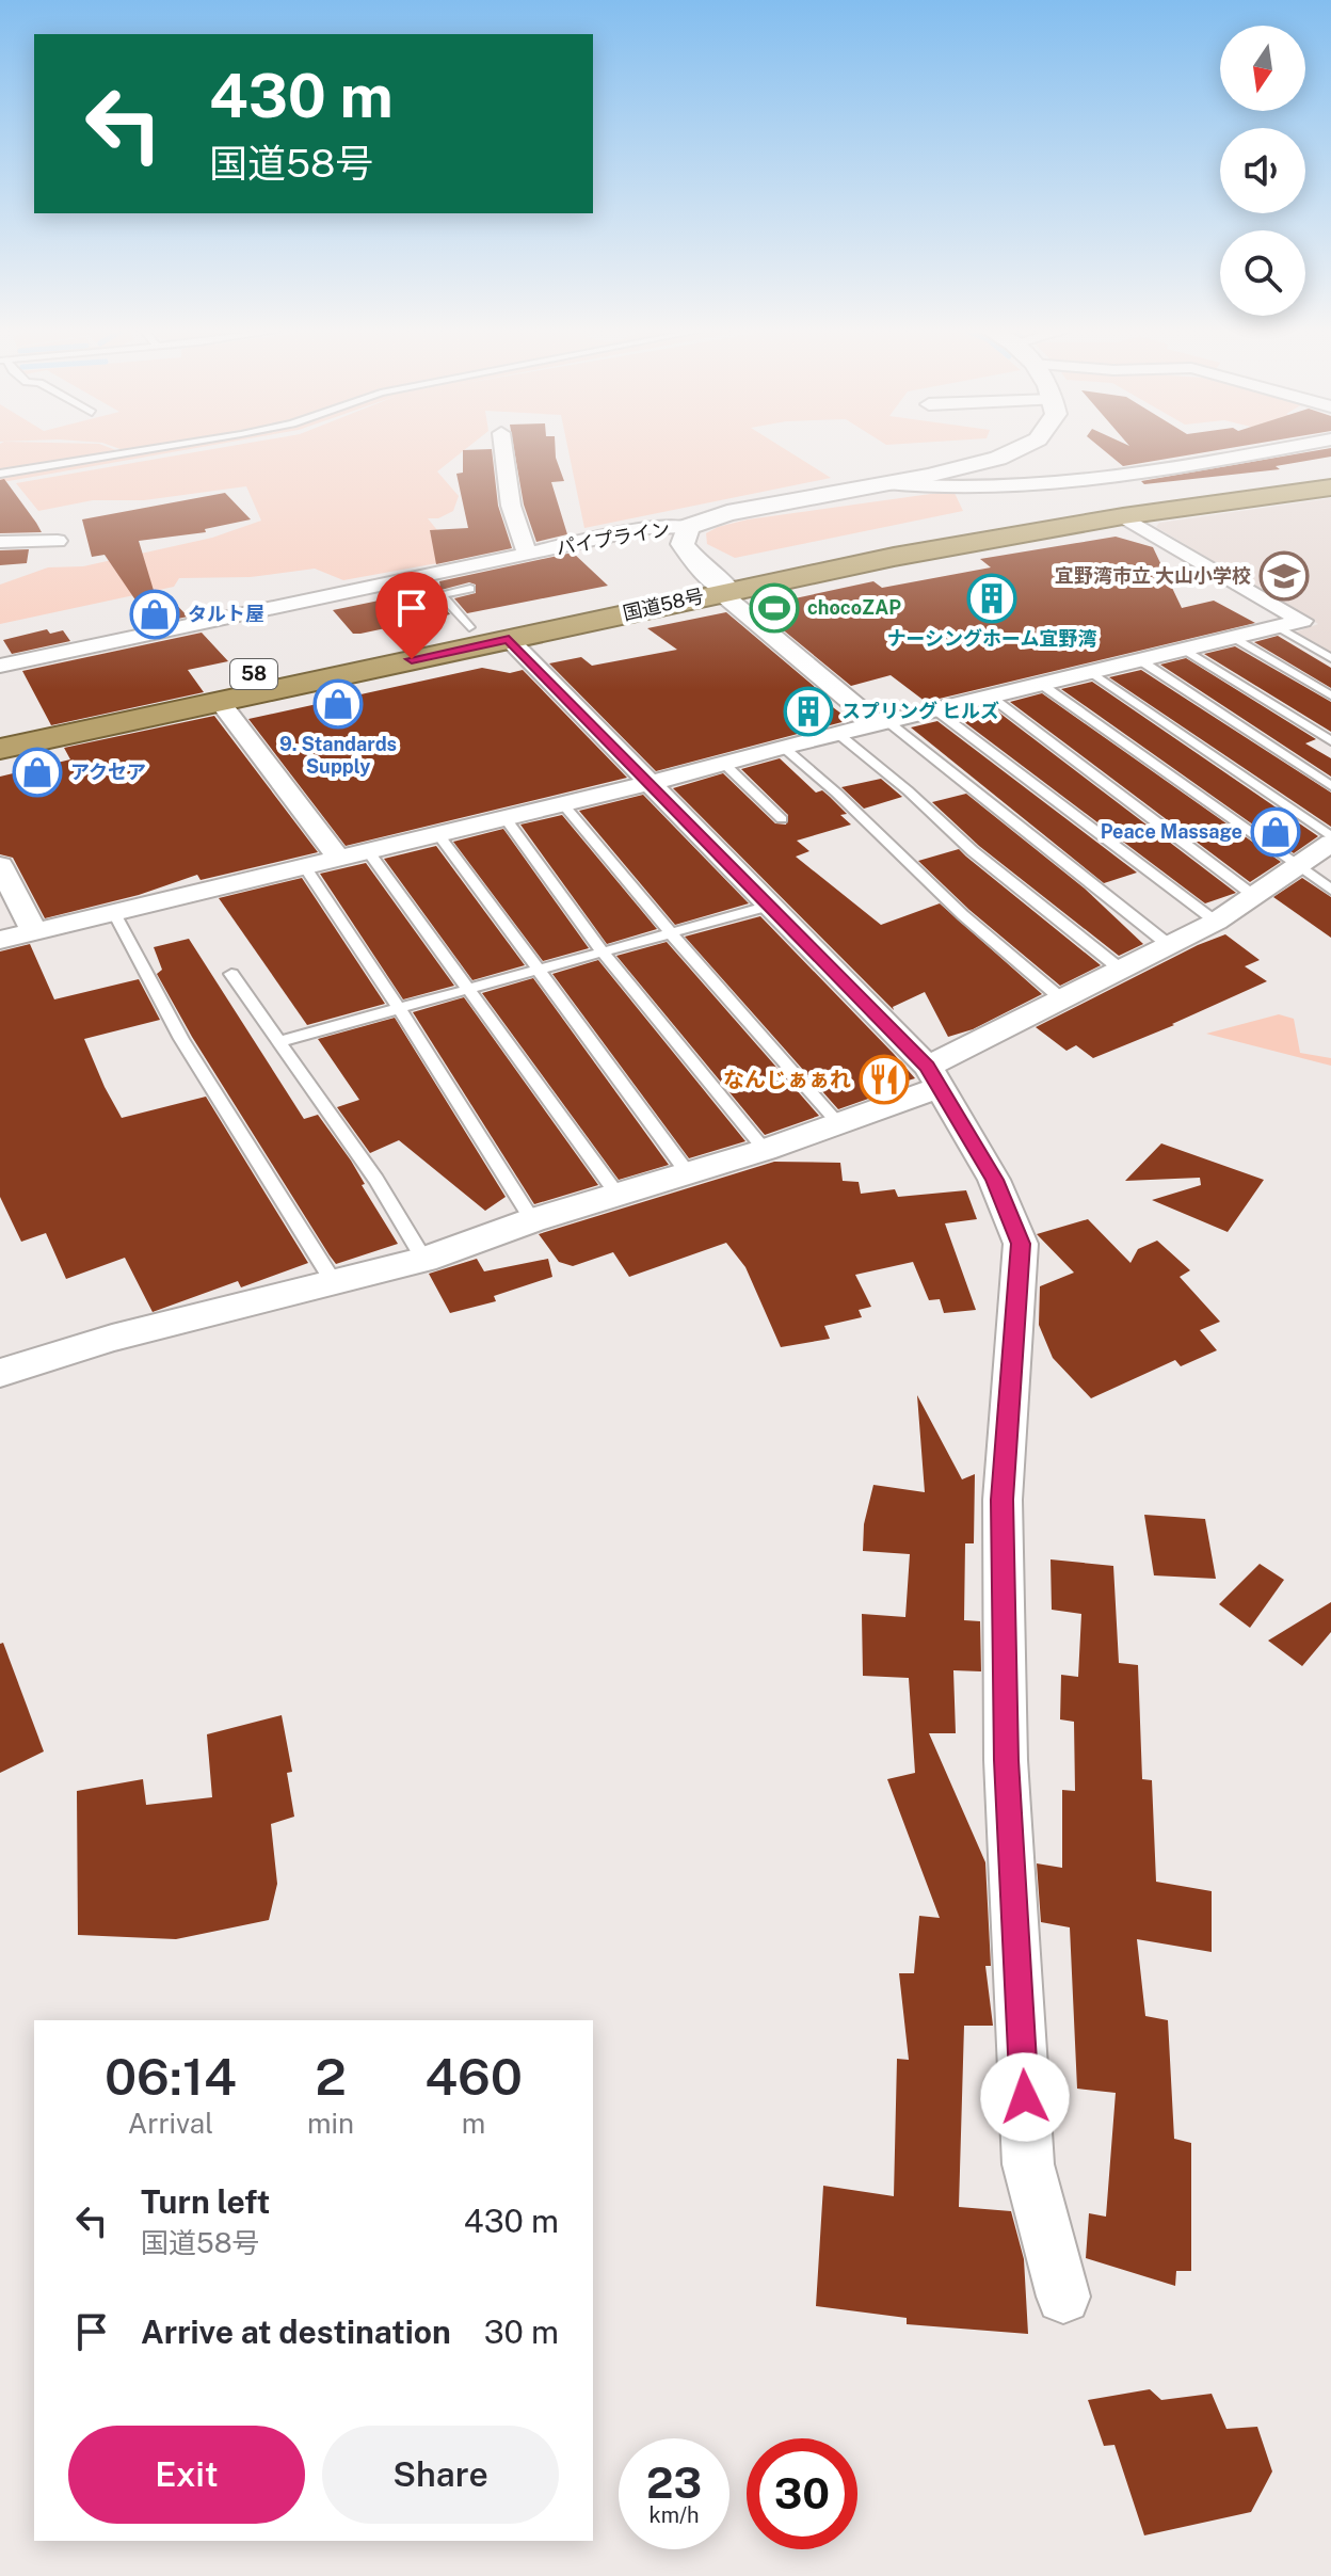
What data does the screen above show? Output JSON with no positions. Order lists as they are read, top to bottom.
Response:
{
  "streets": {
    "highway": ["国道58号", "58"],
    "street": ["パイプライン"]
  },
  "places": {
    "school or university": ["宜野湾市立 大山小学校"],
    "building": ["ナーシングホーム宜野湾", "スプリング ヒルズ"],
    "sports": ["chocoZAP"],
    "shop": [
      "タルト屋",
      "9. Standards Supply",
      "アクセア",
      "Peace Massage"
    ],
    "restaurant": ["なんじぁぁれ"]
  },
  "north": "bottom",
  "page": {
    "turn": ["430 m", "国道58号"],
    "eta": [
      "06:14",
      "Arrival",
      "2",
      "min",
      "460",
      "m"
    ],
    "list": [
      {
        "name": "Turn left",
        "note": "国道58号",
        "value": "430 m"
      },
      {
        "name": "Arrive at destination",
        "value": "30 m"
      }
    ],
    "buttons": ["Exit", "Share"],
    "speed": "23 km/h",
    "limit": "30"
  }
}
